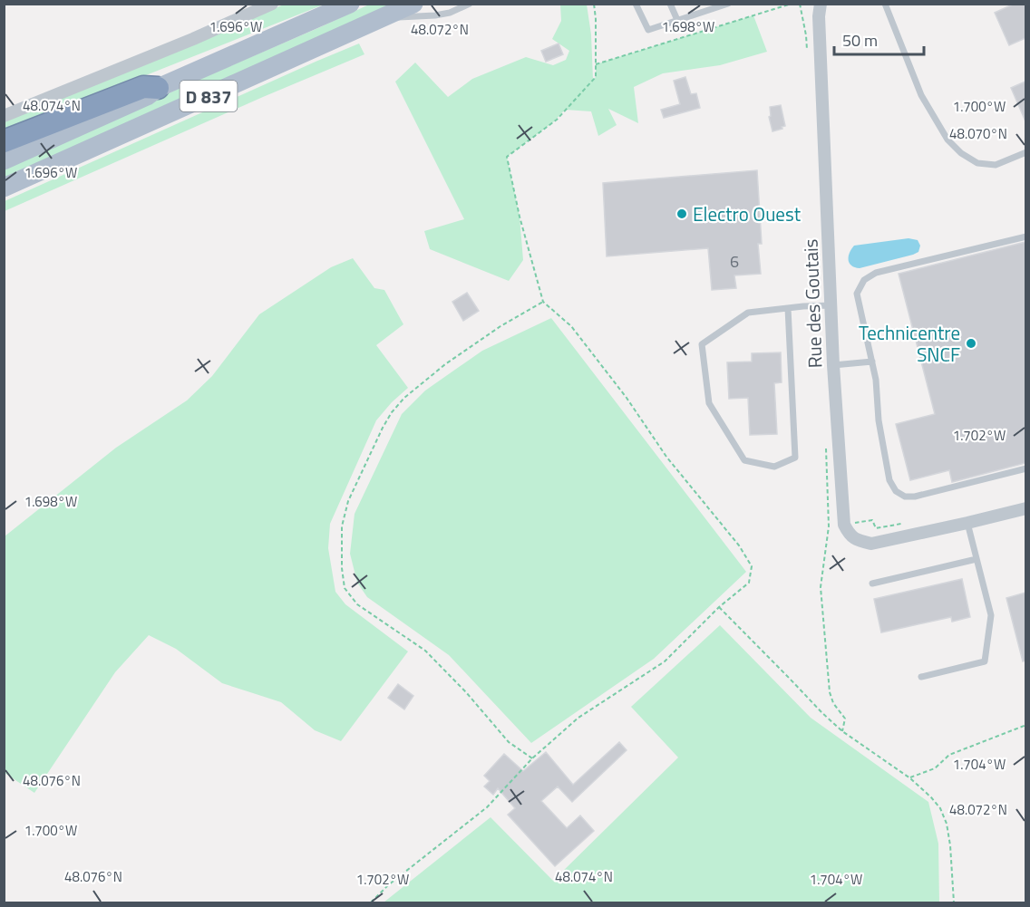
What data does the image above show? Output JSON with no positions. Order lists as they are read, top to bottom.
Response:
{
  "streets": {
    "main road": ["D 837"],
    "street": ["Rue des Goutais"]
  },
  "places": ["Electro Ouest", "Technicentre SNCF"],
  "house_numbers": ["6"],
  "scale_bar": "50 m",
  "coordinates": [
    "1.696°W",
    "1.698°W",
    "48.072°N",
    "48.074°N",
    "1.700°W",
    "48.070°N",
    "1.702°W",
    "1.704°W",
    "48.076°N"
  ]
}
